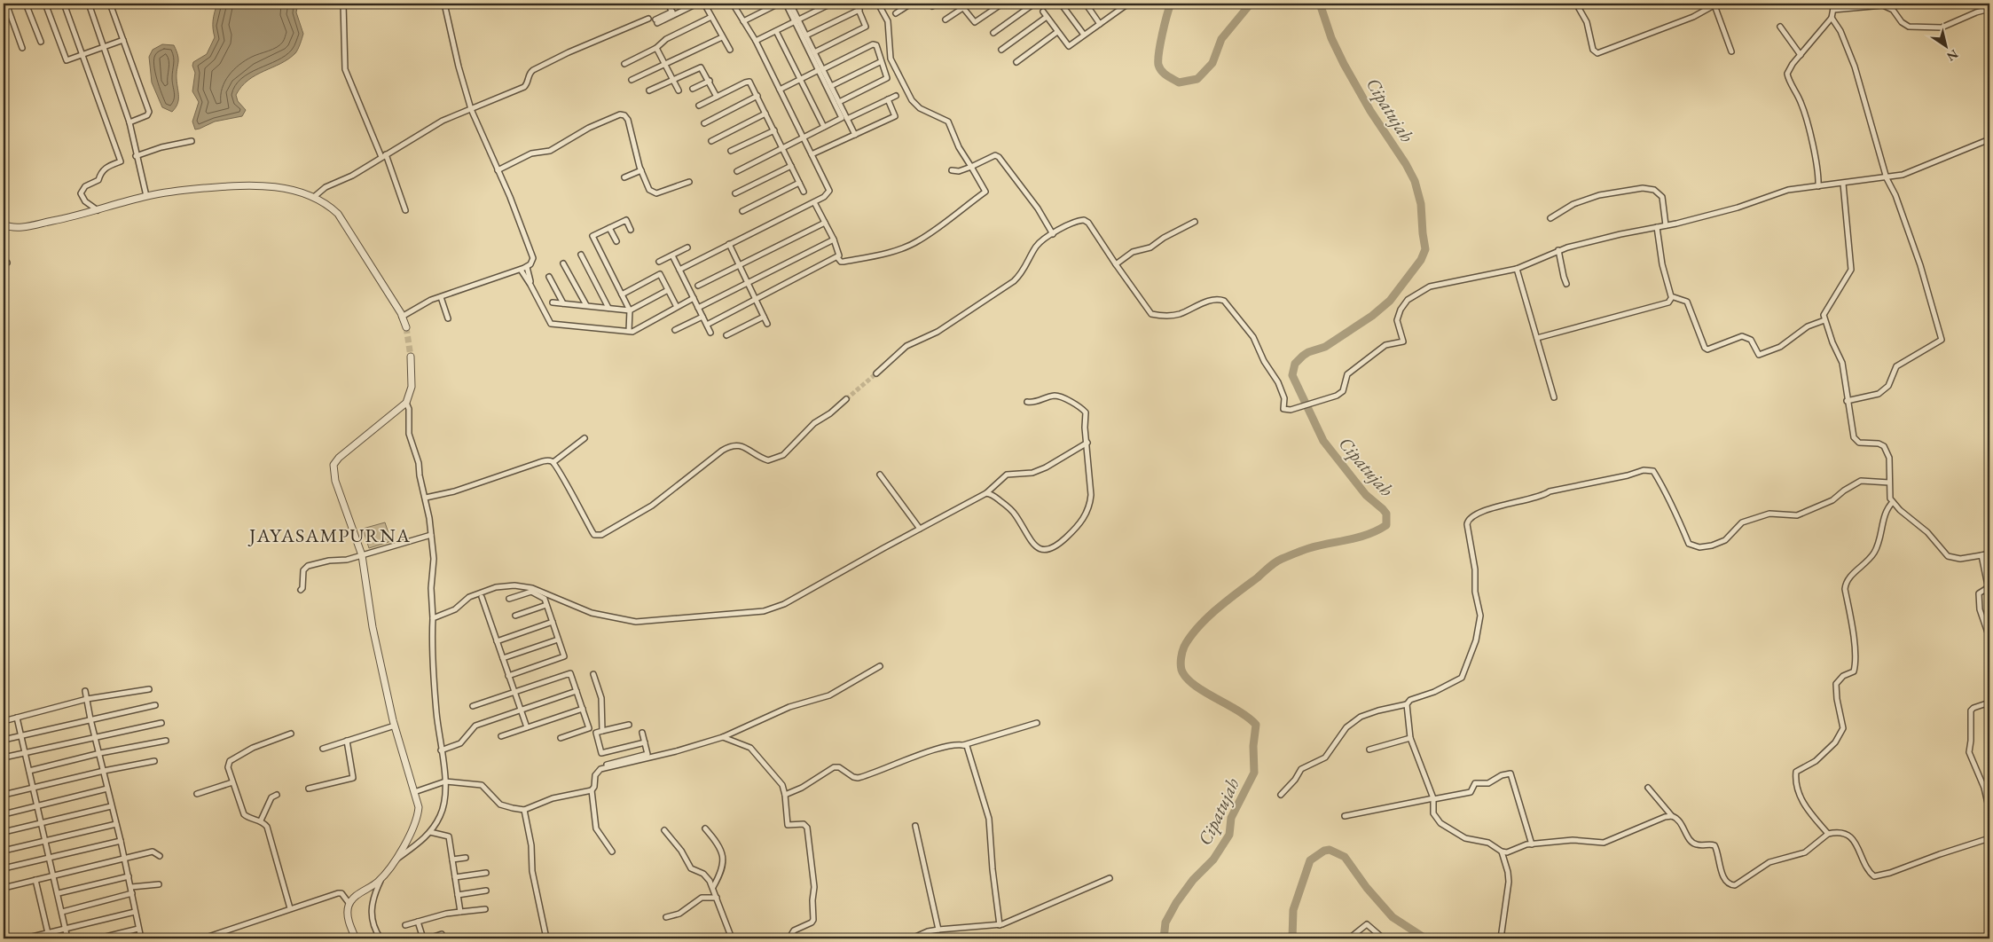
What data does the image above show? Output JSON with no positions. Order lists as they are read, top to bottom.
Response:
{
  "districts": ["JAYASAMPURNA"],
  "water": ["Cipatujah"],
  "north": "bottom right"
}
